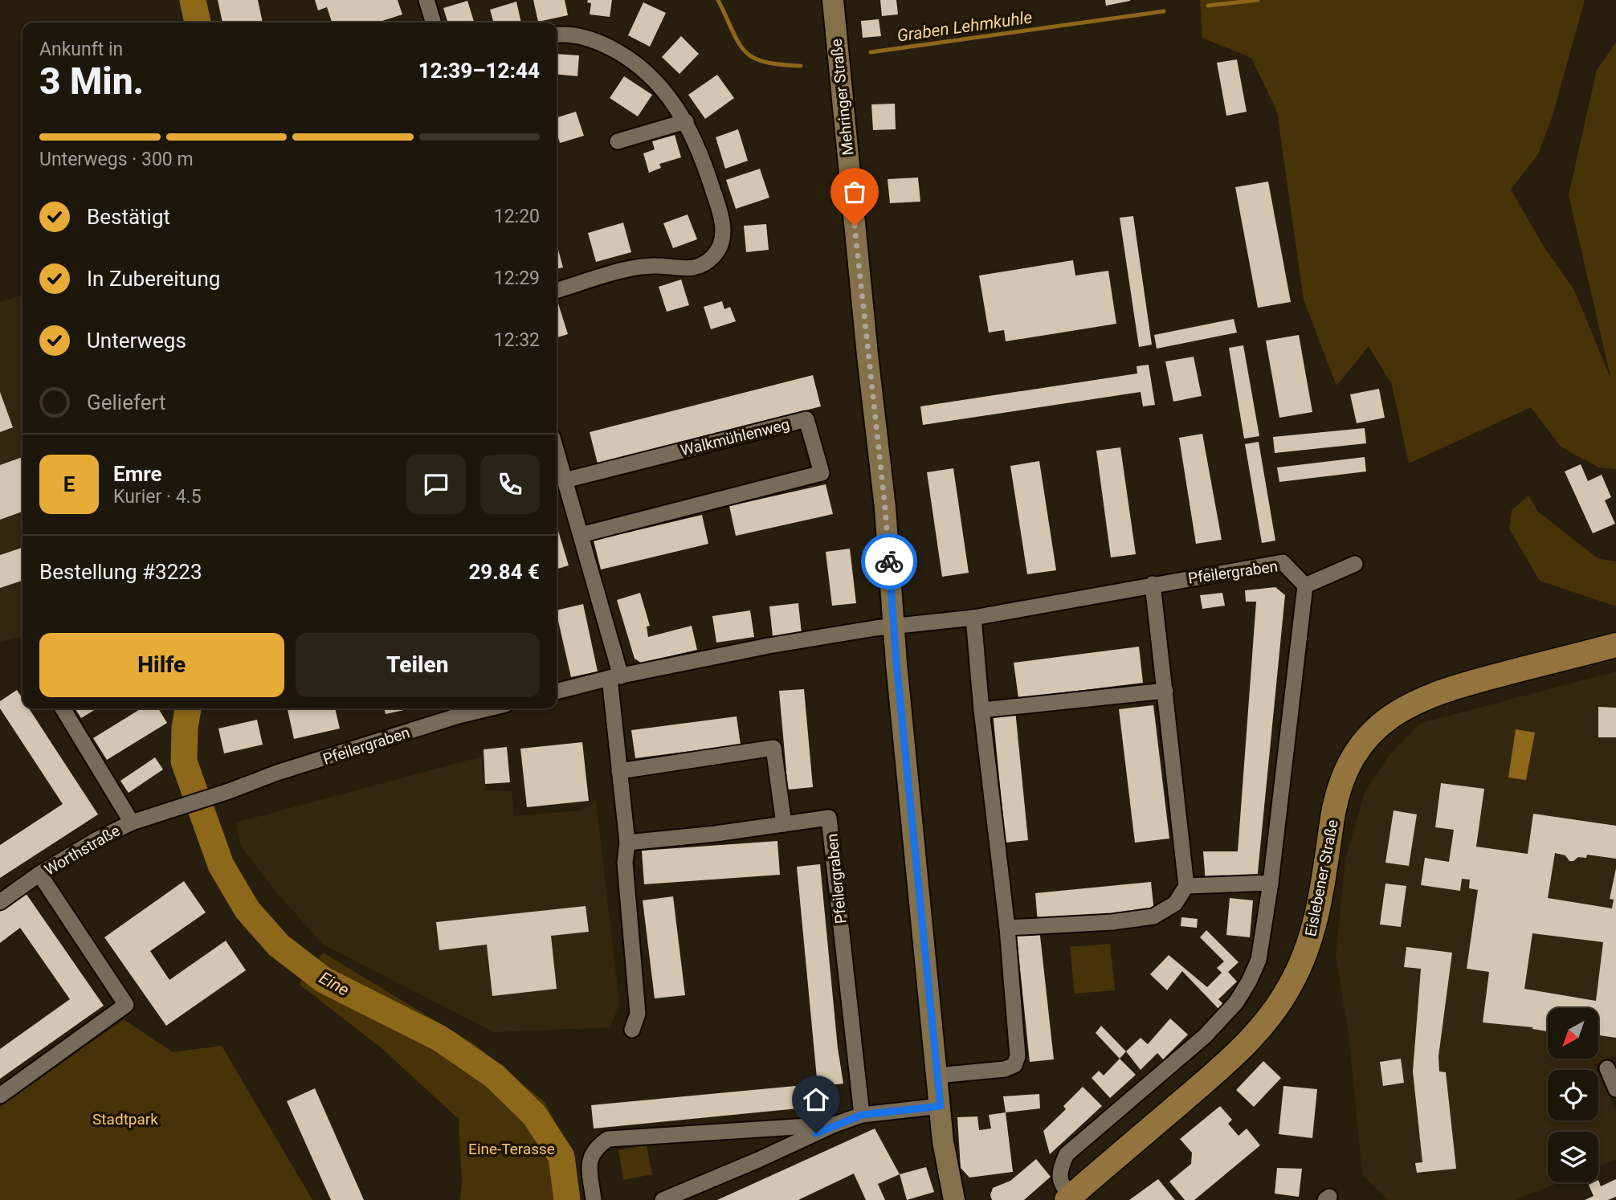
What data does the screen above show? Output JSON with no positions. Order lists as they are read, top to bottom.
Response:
{
  "streets": {
    "main road": ["Mehringer Straße", "Eislebener Straße"],
    "street": ["Walkmühlenweg", "Pfeilergraben", "Worthstraße"]
  },
  "crossings": [
    ["Mehringer Straße", "Pfeilergraben"],
    ["Pfeilergraben", "Worthstraße"],
    ["Pfeilergraben", "Eislebener Straße"]
  ],
  "water": ["Graben Lehmkuhle", "Eine"],
  "parks": ["Stadtpark", "Eine-Terasse"],
  "north": "bottom left",
  "page": {
    "heading": ["3 Min.", "Ankunft in", "12:39–12:44"],
    "panel": [
      "Emre",
      "Kurier · 4.5",
      "Bestellung #3223",
      "29.84 €"
    ],
    "bar": "Unterwegs · 300 m",
    "list": [
      ["Bestätigt", "12:20"],
      ["In Zubereitung", "12:29"],
      ["Unterwegs", "12:32"],
      "Geliefert"
    ],
    "round": "E",
    "buttons": ["Hilfe", "Teilen"]
  }
}
